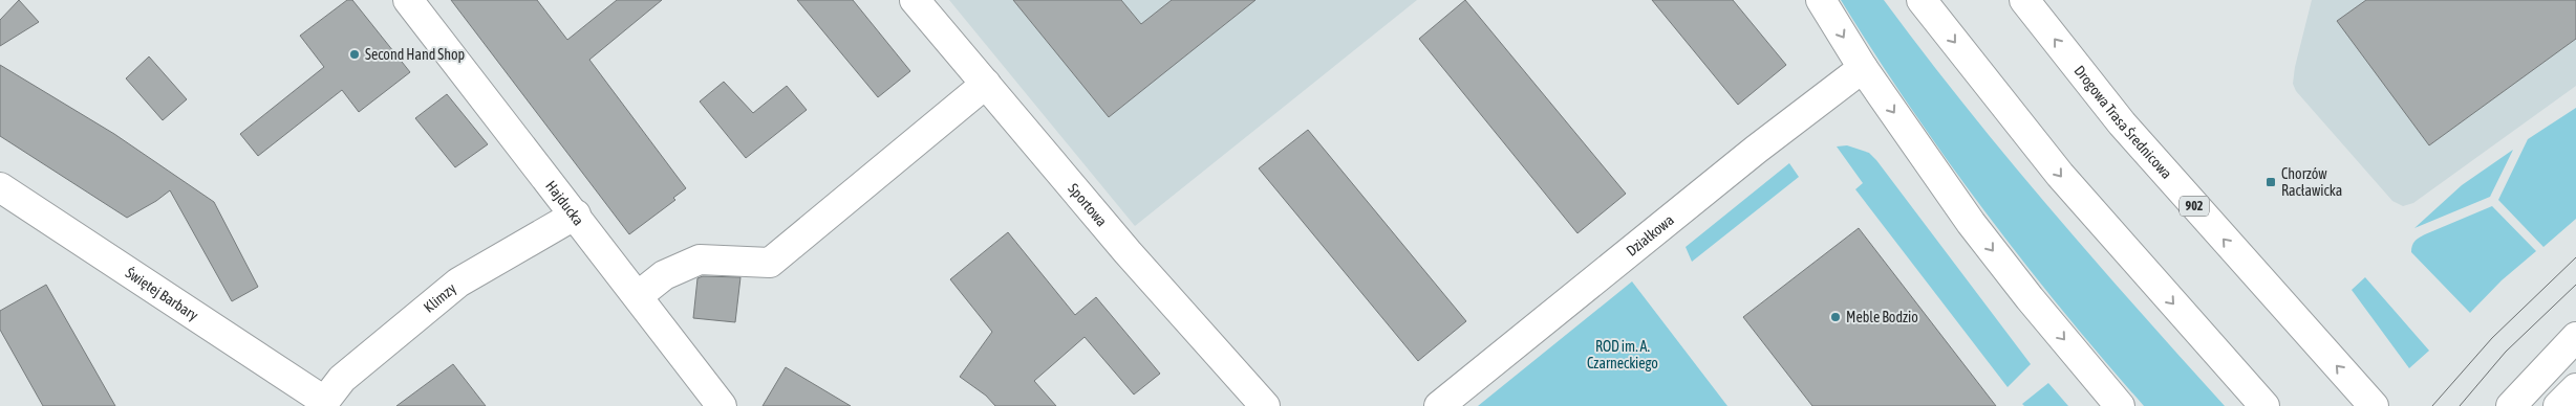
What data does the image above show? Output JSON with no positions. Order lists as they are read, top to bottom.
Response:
{
  "streets": {
    "street": [
      "Drogowa Trasa Średnicowa",
      "Hajducka",
      "Sportowa",
      "902",
      "Działkowa",
      "Świętej Barbary",
      "Klimzy"
    ]
  },
  "crossings": [
    ["Hajducka", "Klimzy"],
    ["Świętej Barbary", "Klimzy"]
  ],
  "parks": ["ROD im. A. Czarneckiego"],
  "places": {
    "other": ["Second Hand Shop", "Meble Bodzio"],
    "transit": ["Chorzów Racławicka"]
  }
}
